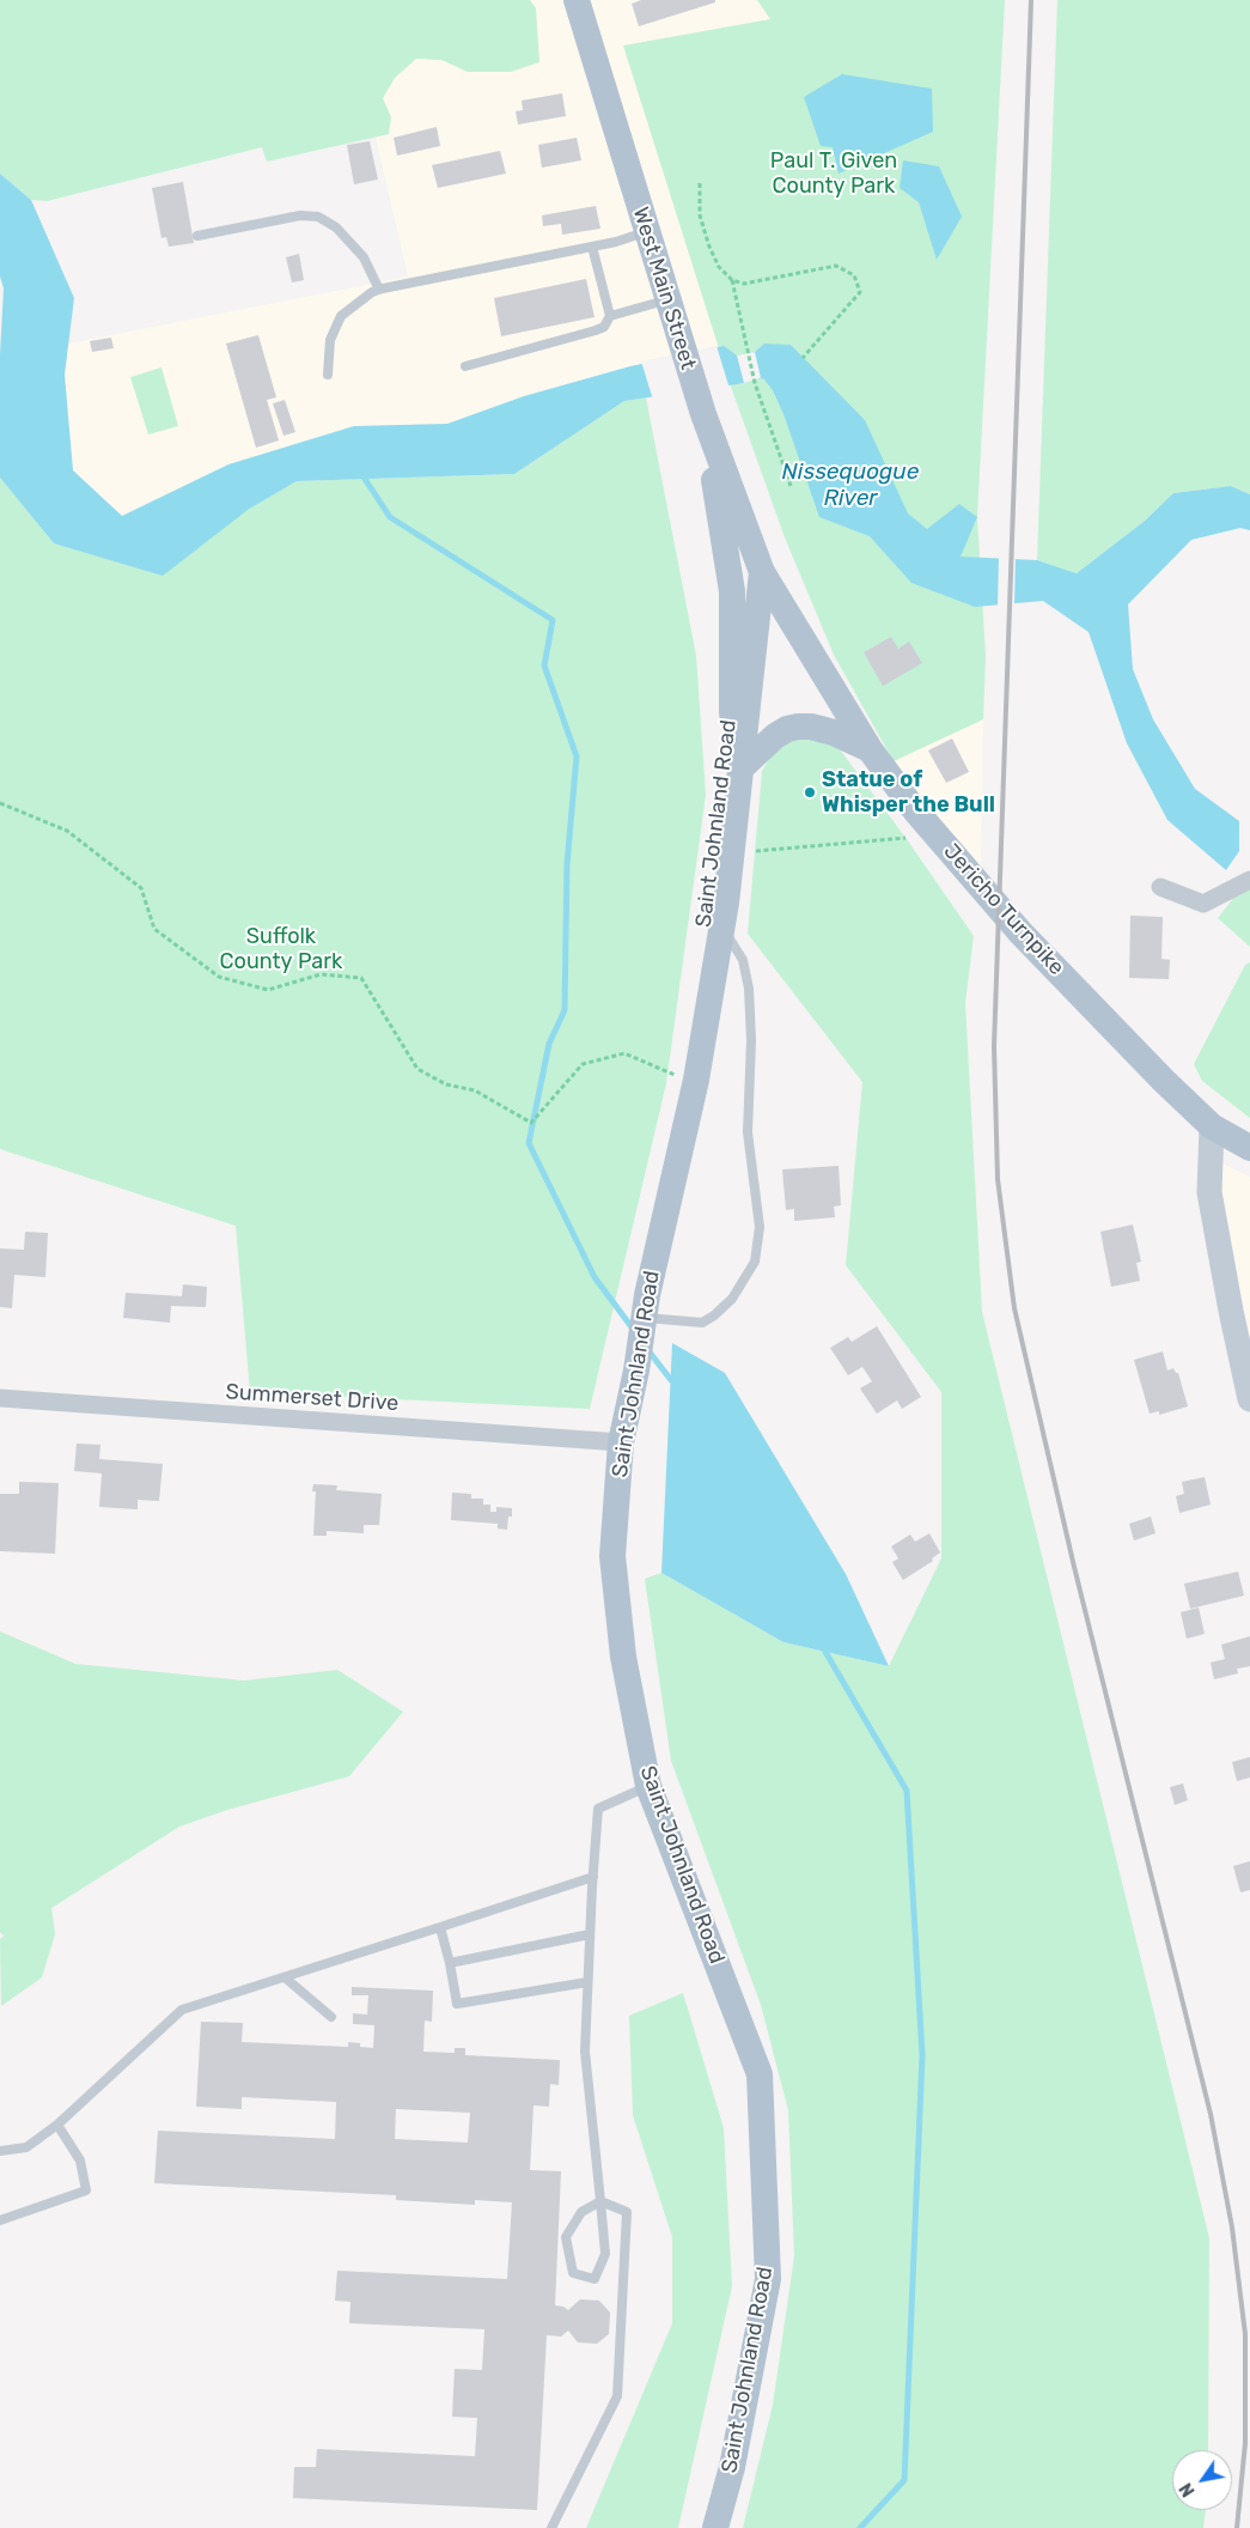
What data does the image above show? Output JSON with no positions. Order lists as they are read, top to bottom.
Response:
{
  "streets": {
    "main road": ["West Main Street", "Saint Johnland Road", "Jericho Turnpike"],
    "street": ["Summerset Drive"]
  },
  "crossings": [
    ["West Main Street", "Saint Johnland Road"],
    ["West Main Street", "Jericho Turnpike"],
    ["Saint Johnland Road", "Jericho Turnpike"],
    ["Saint Johnland Road", "Summerset Drive"]
  ],
  "water": ["Nissequogue River"],
  "parks": ["Paul T. Given County Park", "Suffolk County Park"],
  "places": ["Statue of Whisper the Bull"],
  "north": "bottom left"
}
